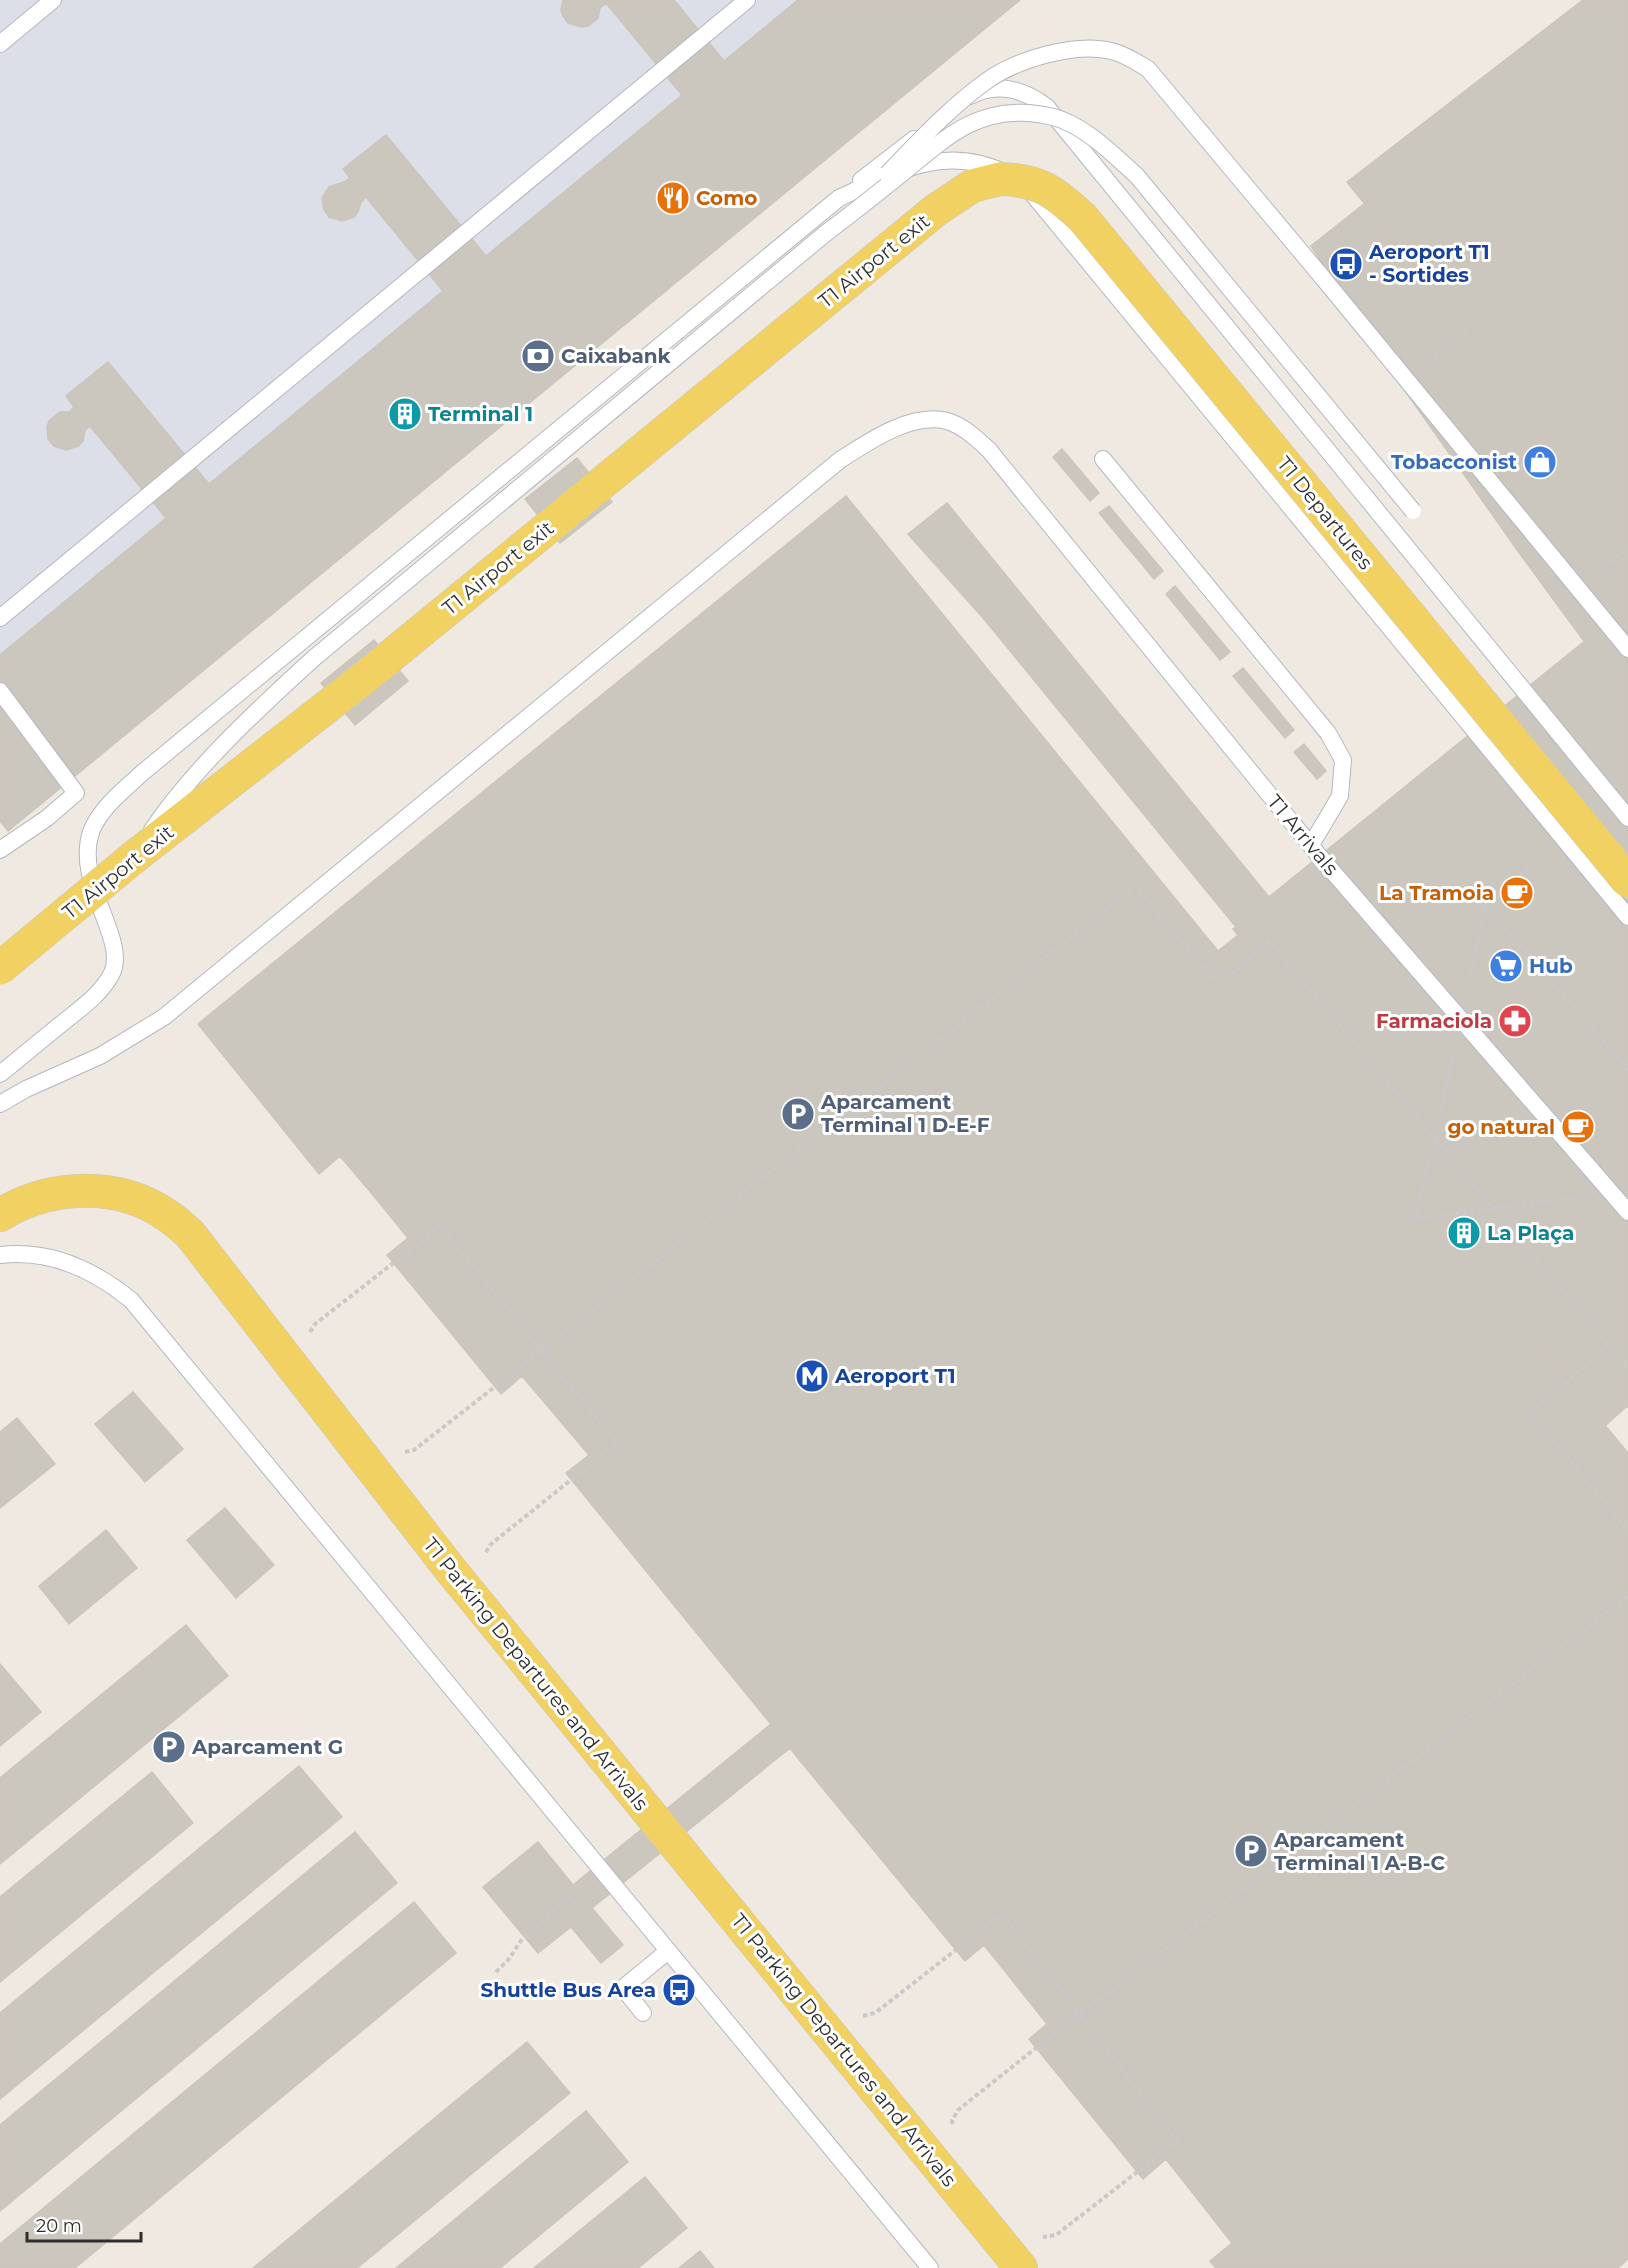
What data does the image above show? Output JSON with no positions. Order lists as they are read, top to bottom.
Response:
{
  "streets": {
    "main road": ["T1 Airport exit", "T1 Departures", "T1 Parking Departures and Arrivals"],
    "lane": ["T1 Arrivals"]
  },
  "crossings": [
    ["T1 Airport exit", "T1 Departures"]
  ],
  "places": {
    "restaurant": ["Como"],
    "bus stop": ["Aeroport T1 - Sortides", "Shuttle Bus Area"],
    "bank": ["Caixabank"],
    "building": ["Terminal 1", "La Plaça"],
    "shop": ["Tobacconist"],
    "cafe": ["La Tramoia", "go natural"],
    "supermarket": ["Hub"],
    "pharmacy": ["Farmaciola"],
    "parking": ["Aparcament Terminal 1 D-E-F", "Aparcament G", "Aparcament Terminal 1 A-B-C"],
    "metro station": ["Aeroport T1"]
  },
  "scale_bar": "20 m"
}
